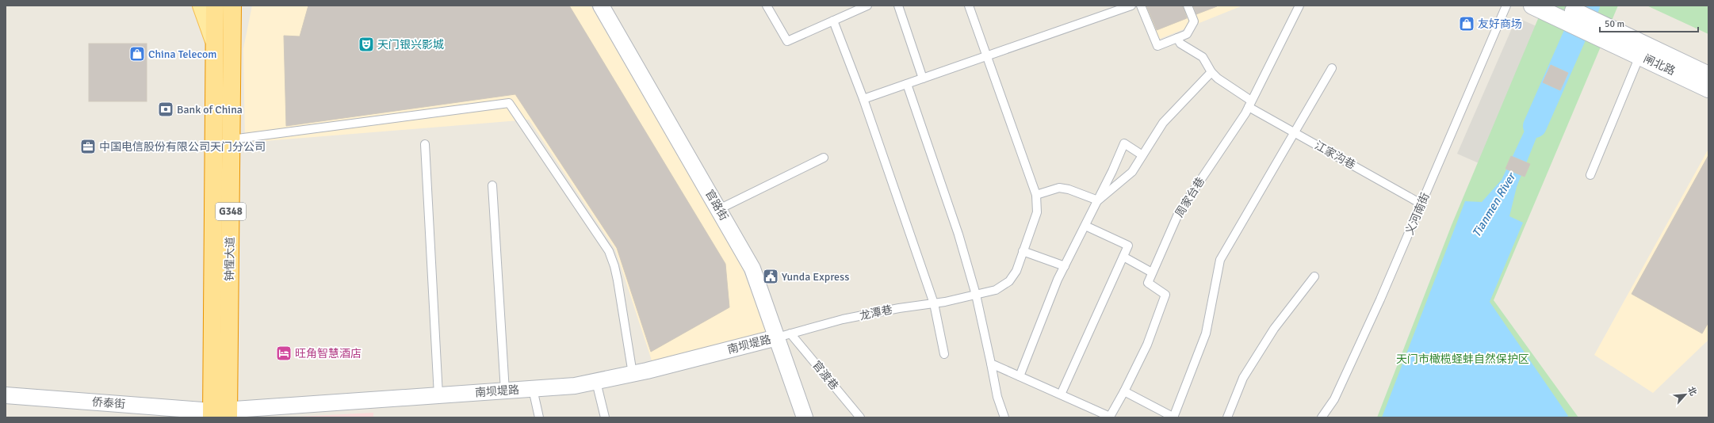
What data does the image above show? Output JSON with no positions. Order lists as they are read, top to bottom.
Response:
{
  "streets": {
    "highway": ["G348", "钟惺大道"],
    "main road": ["闸北路"],
    "street": ["官路街", "南坝堤路", "侨泰街"],
    "lane": [
      "江家沟巷",
      "周家台巷",
      "义河南街",
      "龙潭巷",
      "官渡巷"
    ]
  },
  "crossings": [
    ["江家沟巷", "周家台巷"],
    ["江家沟巷", "义河南街"],
    ["官路街", "龙潭巷"],
    ["官路街", "南坝堤路"],
    ["官路街", "官渡巷"],
    ["钟惺大道", "南坝堤路"],
    ["钟惺大道", "侨泰街"],
    ["龙潭巷", "南坝堤路"],
    ["龙潭巷", "官渡巷"],
    ["南坝堤路", "官渡巷"],
    ["南坝堤路", "侨泰街"]
  ],
  "water": ["Tianmen River"],
  "parks": ["天门市橄榄蛏蚌自然保护区"],
  "places": {
    "shop": ["友好商场", "China Telecom"],
    "theatre": ["天门银兴影城"],
    "bank": ["Bank of China"],
    "office": ["中国电信股份有限公司天门分公司"],
    "public building": ["Yunda Express"],
    "hotel": ["旺角智慧酒店"]
  },
  "scale_bar": "50 m",
  "north": "top right"
}
